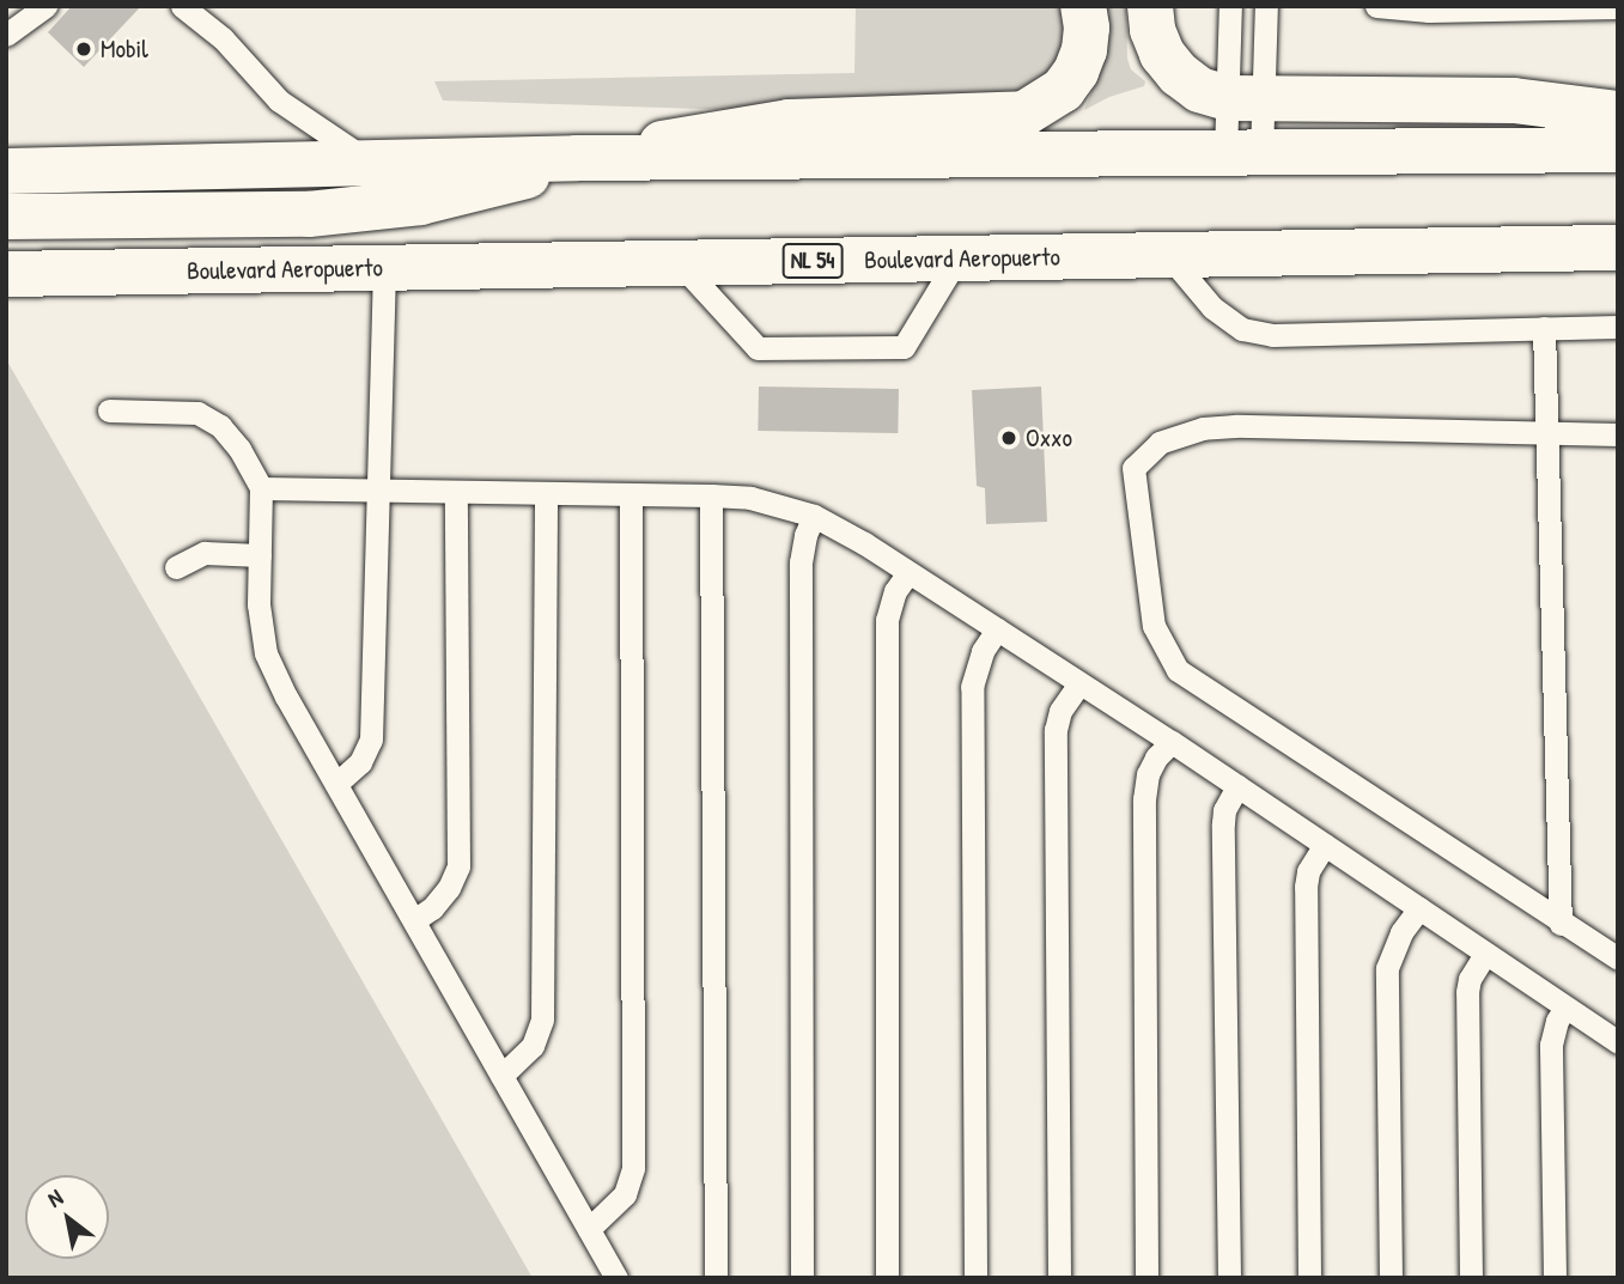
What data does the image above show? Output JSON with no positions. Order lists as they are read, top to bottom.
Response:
{
  "streets": {
    "main road": ["Boulevard Aeropuerto", "NL 54"]
  },
  "places": ["Mobil", "Oxxo"],
  "north": "top left"
}
